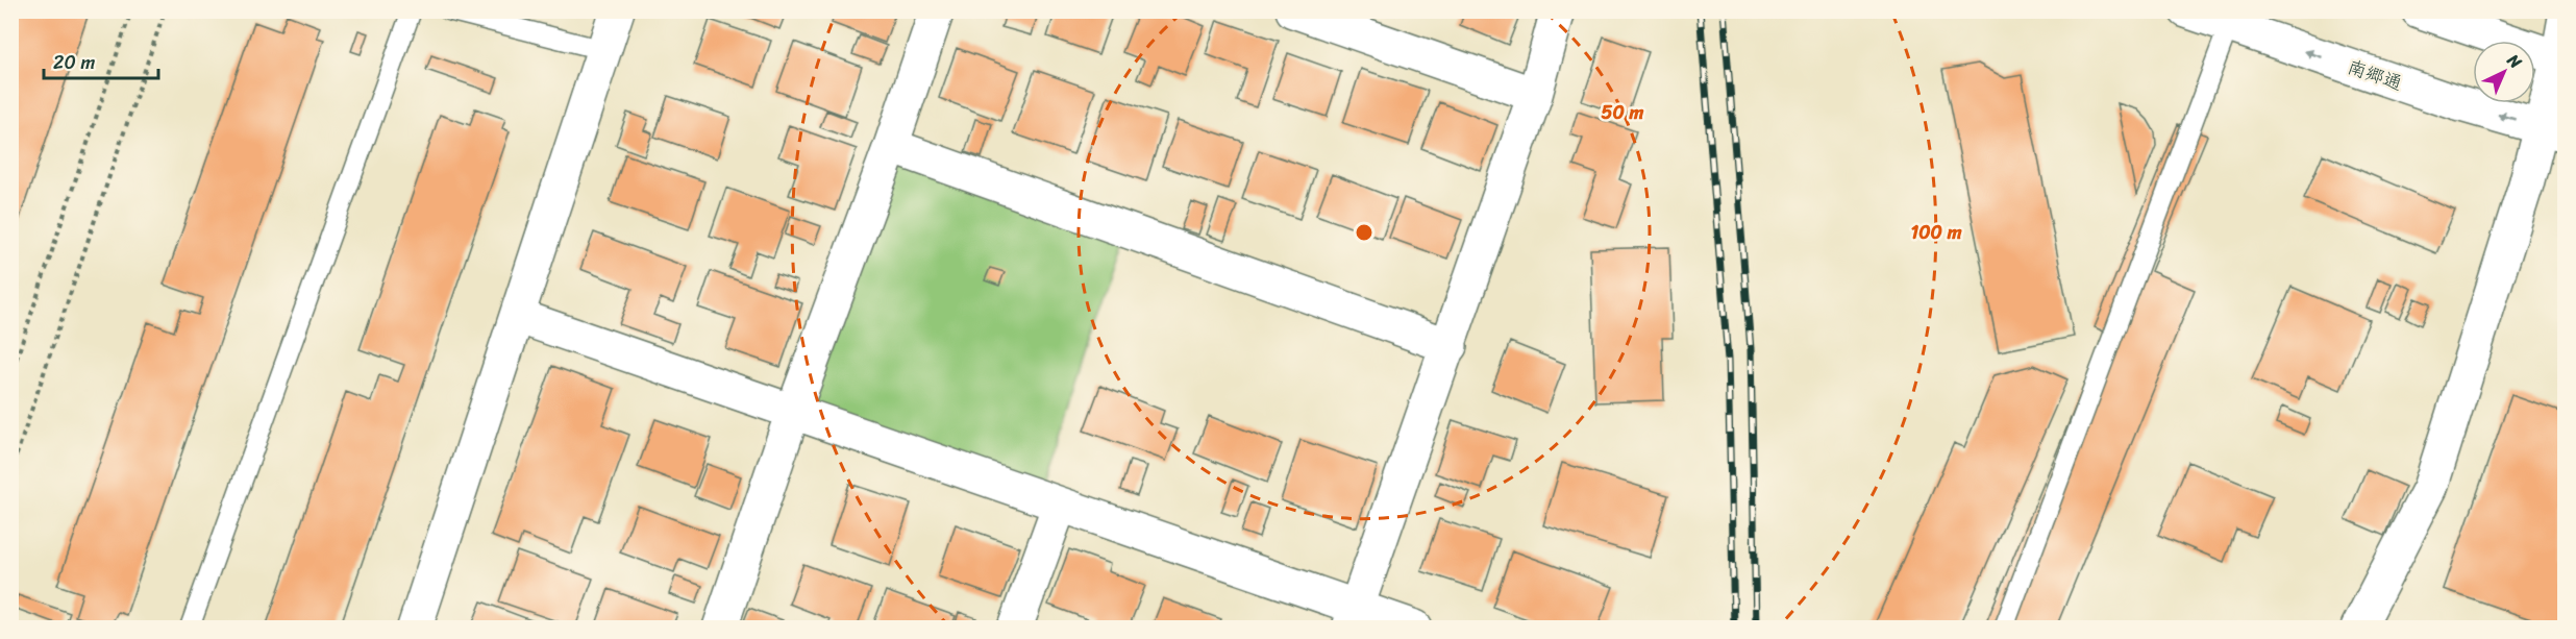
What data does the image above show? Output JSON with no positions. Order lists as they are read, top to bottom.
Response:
{
  "streets": {
    "street": ["南郷通"]
  },
  "scale_bar": "20 m",
  "north": "top right",
  "rings": ["50 m", "100 m"]
}
